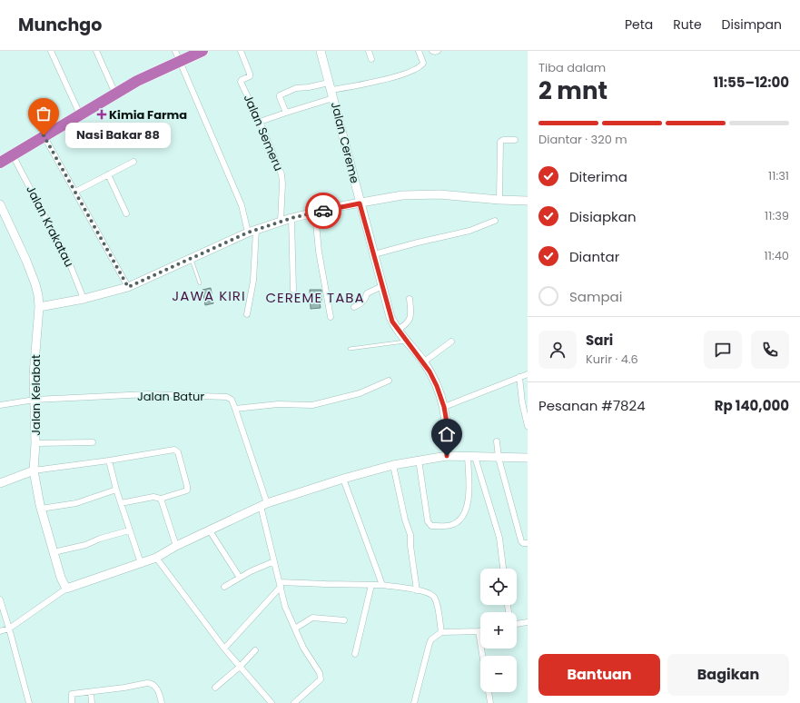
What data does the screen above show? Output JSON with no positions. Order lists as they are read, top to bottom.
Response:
{
  "streets": {
    "street": [
      "Jalan Semeru",
      "Jalan Cereme",
      "Jalan Krakatau",
      "Jalan Kelabat",
      "Jalan Batur"
    ]
  },
  "crossings": [
    ["Jalan Kelabat", "Jalan Batur"]
  ],
  "districts": ["JAWA KIRI", "CEREME TABA"],
  "places": {
    "health": ["Kimia Farma"],
    "other": ["Nasi Bakar 88"]
  },
  "page": {
    "header": "Munchgo",
    "nav": ["Peta", "Rute", "Disimpan"],
    "heading": ["2 mnt", "Tiba dalam", "11:55–12:00"],
    "panel": [
      "Sari",
      "Kurir · 4.6",
      "Pesanan #7824",
      "Rp 140,000"
    ],
    "bar": "Diantar · 320 m",
    "bubble": "Nasi Bakar 88",
    "list": [
      ["Diterima", "11:31"],
      ["Disiapkan", "11:39"],
      ["Diantar", "11:40"],
      "Sampai"
    ],
    "map_buttons": ["+", "−"],
    "buttons": ["Bantuan", "Bagikan"]
  }
}
